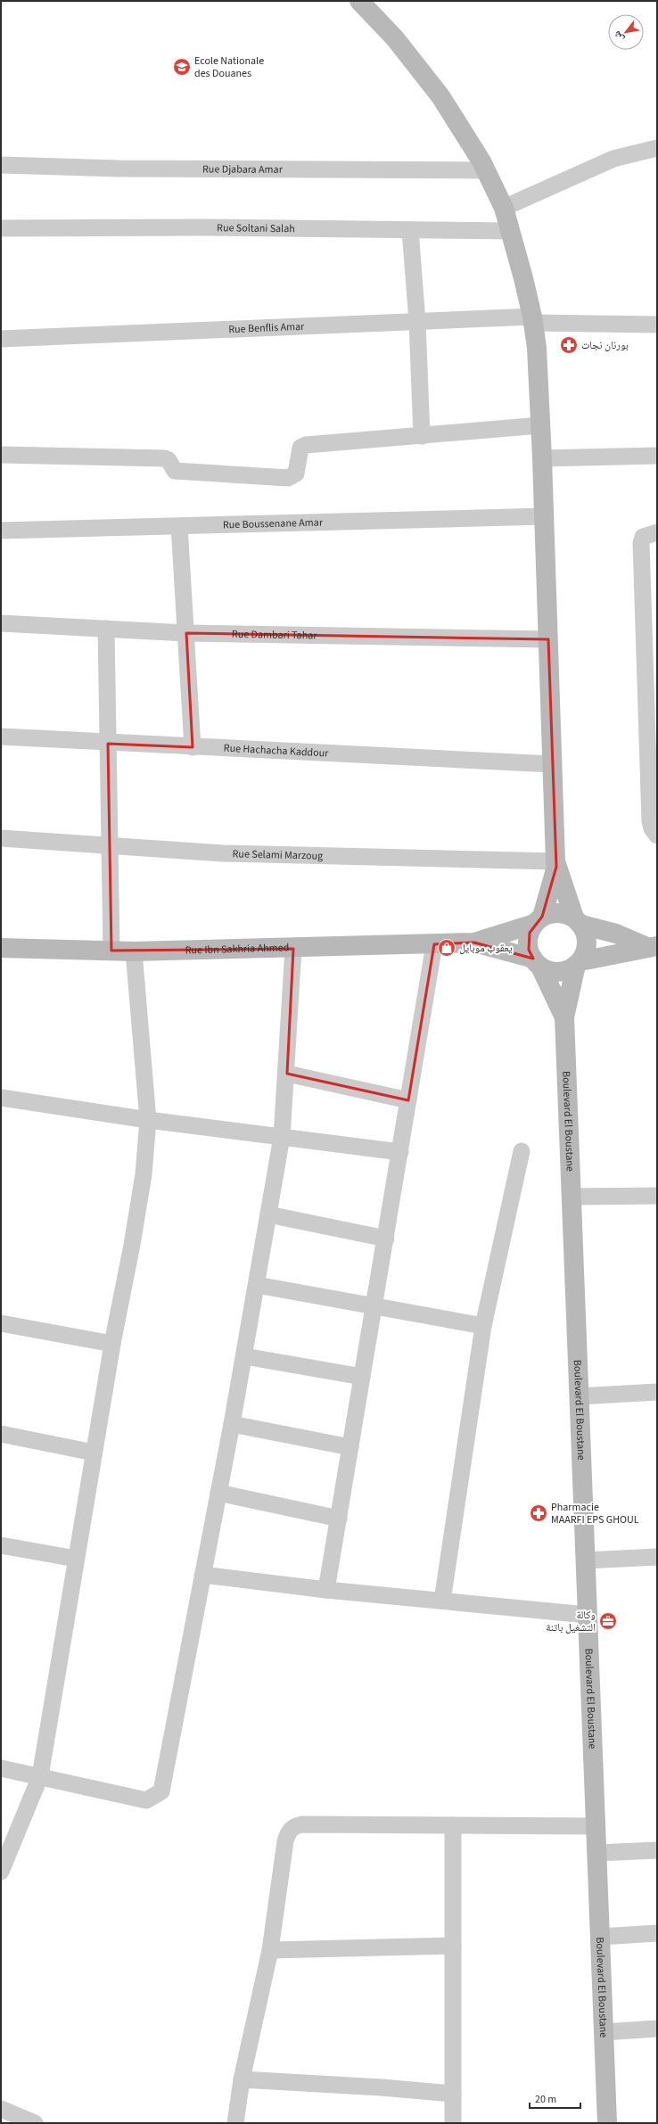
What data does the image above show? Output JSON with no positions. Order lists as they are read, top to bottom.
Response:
{
  "streets": {
    "main road": ["Rue Ibn Sakhria Ahmed", "Boulevard El Boustane"],
    "street": [
      "Rue Djabara Amar",
      "Rue Soltani Salah",
      "Rue Benflis Amar",
      "Rue Boussenane Amar",
      "Rue Dambari Tahar",
      "Rue Hachacha Kaddour",
      "Rue Selami Marzoug"
    ]
  },
  "places": {
    "school or university": ["Ecole Nationale des Douanes"],
    "pharmacy": ["بورنان نجات", "Pharmacie MAARFI EPS GHOUL"],
    "shop": ["يعقوب موبايل"],
    "office": ["وكالة التشغيل باتنة"]
  },
  "scale_bar": "20 m",
  "north": "bottom left"
}
